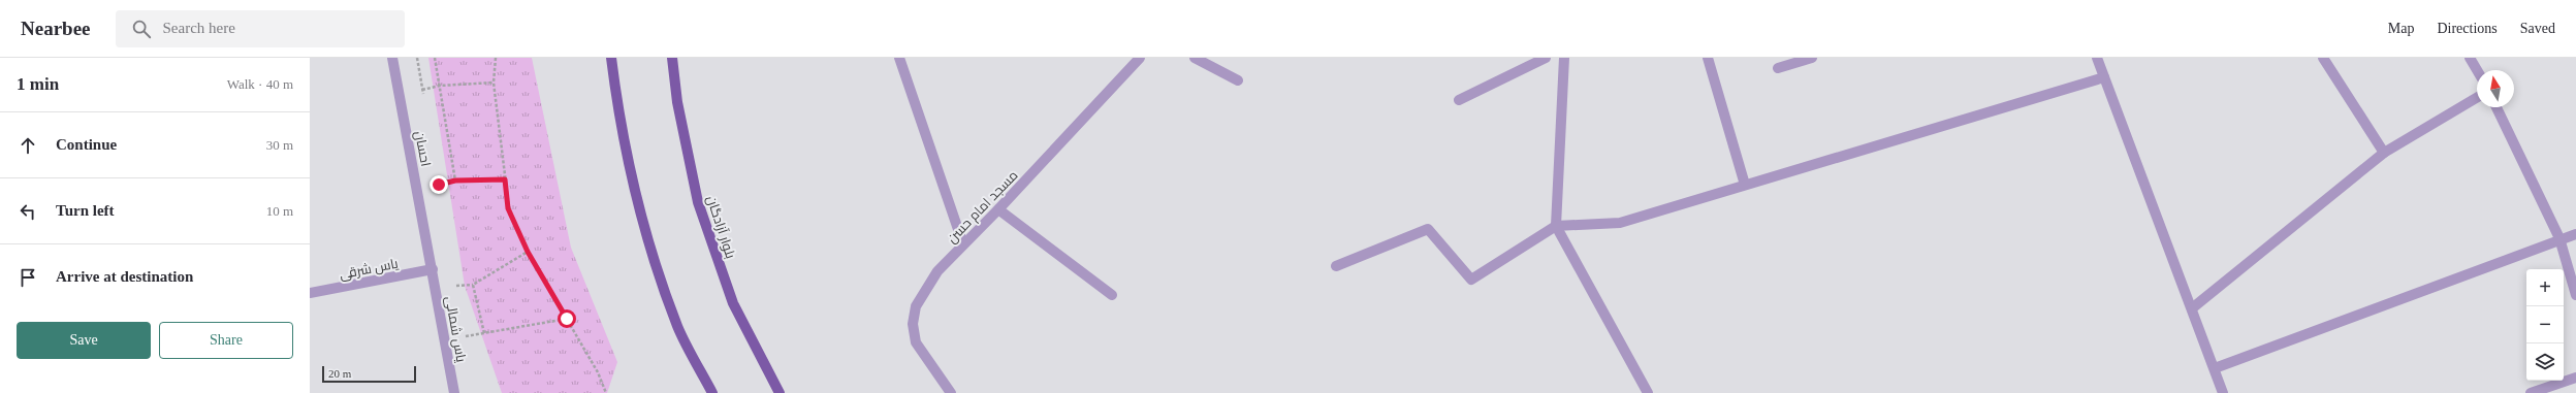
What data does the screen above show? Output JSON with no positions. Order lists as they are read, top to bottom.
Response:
{
  "streets": {
    "main road": ["بلوار آزادگان"],
    "street": [
      "احسان",
      "مسجد امام حسن",
      "یاس شرقی",
      "یاس شمالی"
    ]
  },
  "crossings": [
    ["احسان", "یاس شرقی"],
    ["احسان", "یاس شمالی"],
    ["یاس شرقی", "یاس شمالی"]
  ],
  "scale_bar": "20 m",
  "north": "top",
  "page": {
    "header": "Nearbee",
    "search": "Search here",
    "nav": ["Map", "Directions", "Saved"],
    "heading": ["1 min", "Walk · 40 m"],
    "list": [
      ["Continue", "30 m"],
      ["Turn left", "10 m"],
      "Arrive at destination"
    ],
    "map_buttons": ["+", "−"],
    "buttons": ["Save", "Share"],
    "scale": "20 m"
  }
}
